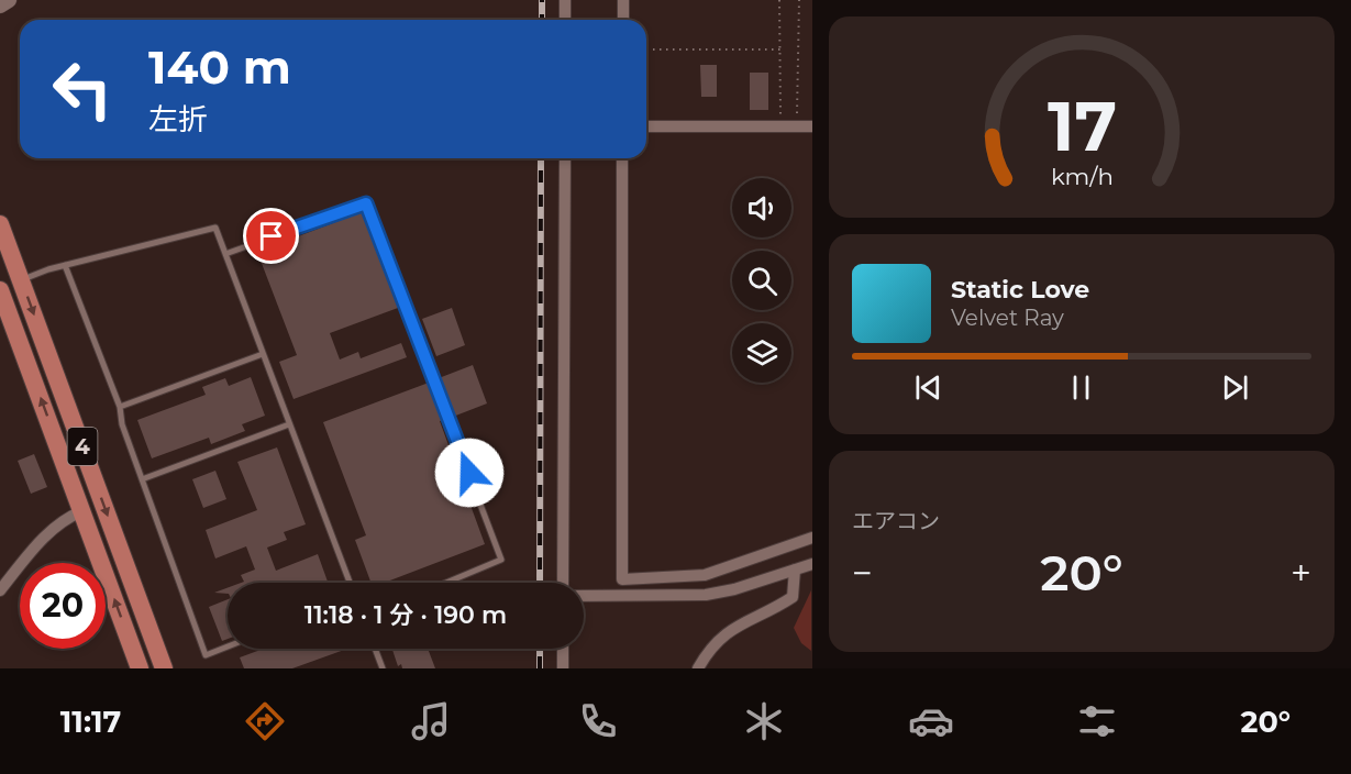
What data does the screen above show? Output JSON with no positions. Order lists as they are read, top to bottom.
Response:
{
  "streets": {
    "highway": ["4"]
  },
  "page": {
    "turn": ["140 m", "左折"],
    "song": ["Static Love", "Velvet Ray"],
    "tile": "エアコン",
    "heat": ["−", "20°", "+"],
    "limit": "20",
    "trip": "11:18 · 1 分 · 190 m",
    "tabs": ["11:17", "20°"],
    "gauge": ["17", "km/h"]
  }
}
